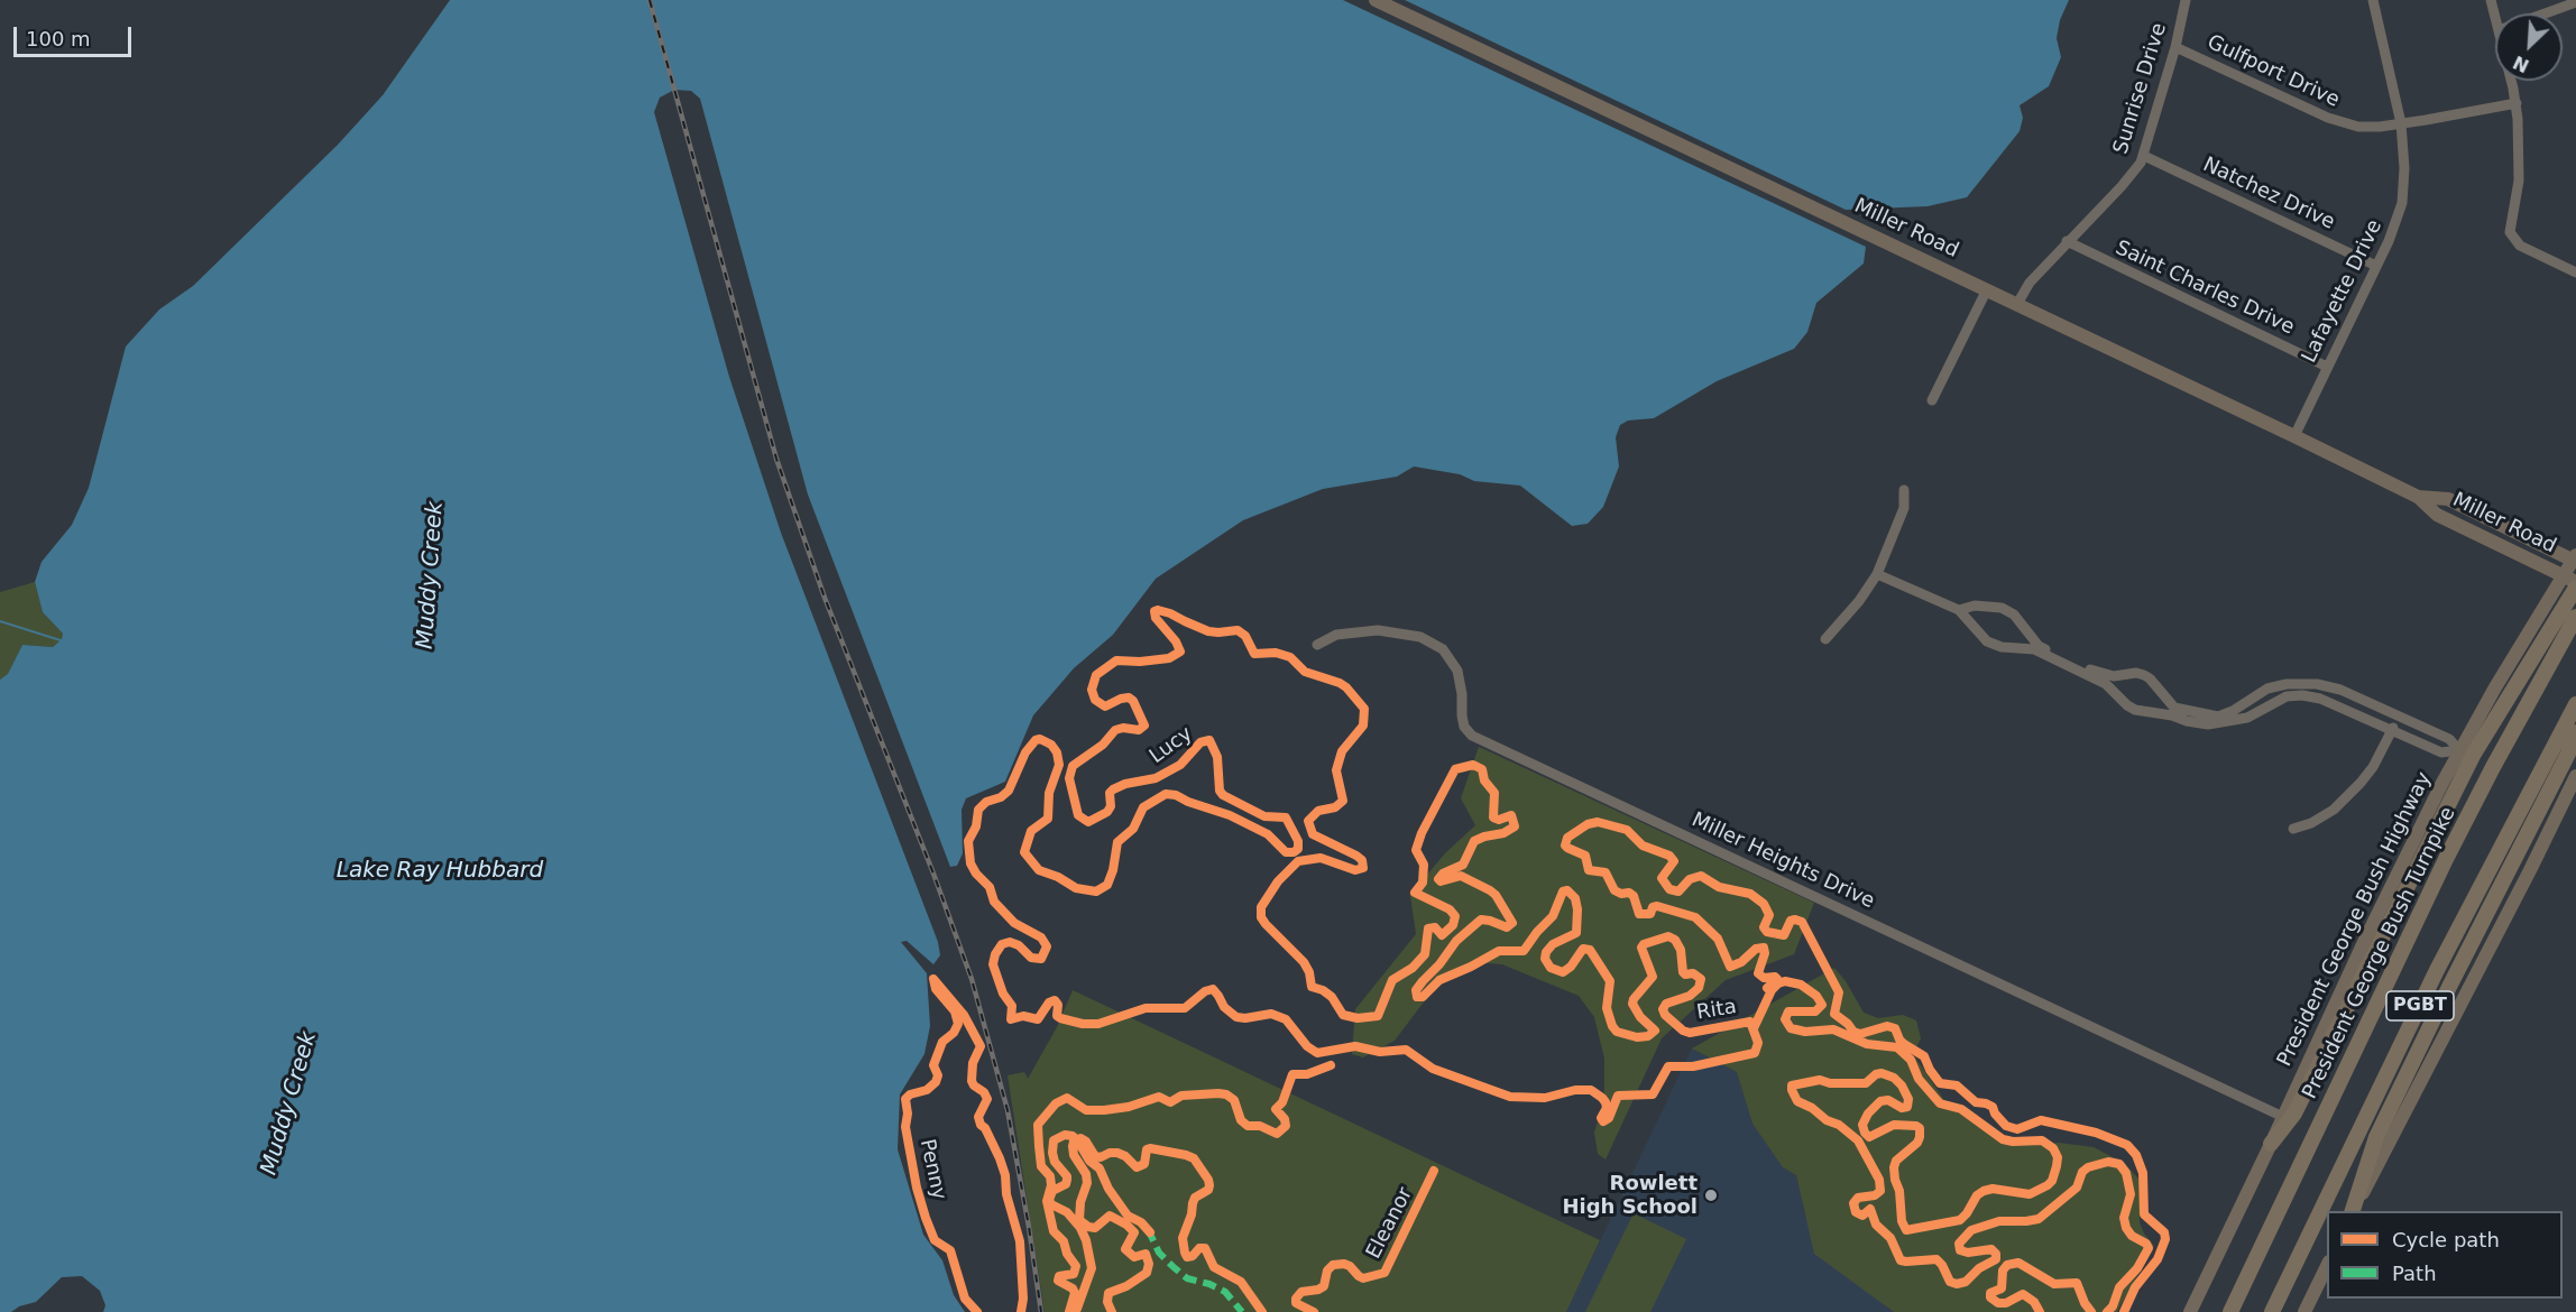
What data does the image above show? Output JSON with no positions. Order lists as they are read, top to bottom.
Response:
{
  "streets": {
    "highway": ["President George Bush Turnpike", "PGBT"],
    "main road": ["Miller Road", "President George Bush Highway"],
    "street": [
      "Gulfport Drive",
      "Sunrise Drive",
      "Natchez Drive",
      "Saint Charles Drive",
      "Lafayette Drive",
      "Miller Heights Drive"
    ],
    "cycle path": ["Lucy", "Penny", "Eleanor"]
  },
  "crossings": [
    ["Gulfport Drive", "Sunrise Drive"],
    ["Gulfport Drive", "Lafayette Drive"],
    ["Sunrise Drive", "Natchez Drive"],
    ["Sunrise Drive", "Miller Road"],
    ["Sunrise Drive", "Saint Charles Drive"],
    ["Natchez Drive", "Lafayette Drive"],
    ["Miller Road", "Lafayette Drive"],
    ["Miller Road", "President George Bush Highway"],
    ["Saint Charles Drive", "Lafayette Drive"],
    ["Miller Heights Drive", "President George Bush Highway"]
  ],
  "water": ["Muddy Creek", "Lake Ray Hubbard"],
  "places": ["Rowlett High School"],
  "legend": ["Cycle path", "Path"],
  "scale_bar": "100 m",
  "north": "bottom left"
}
